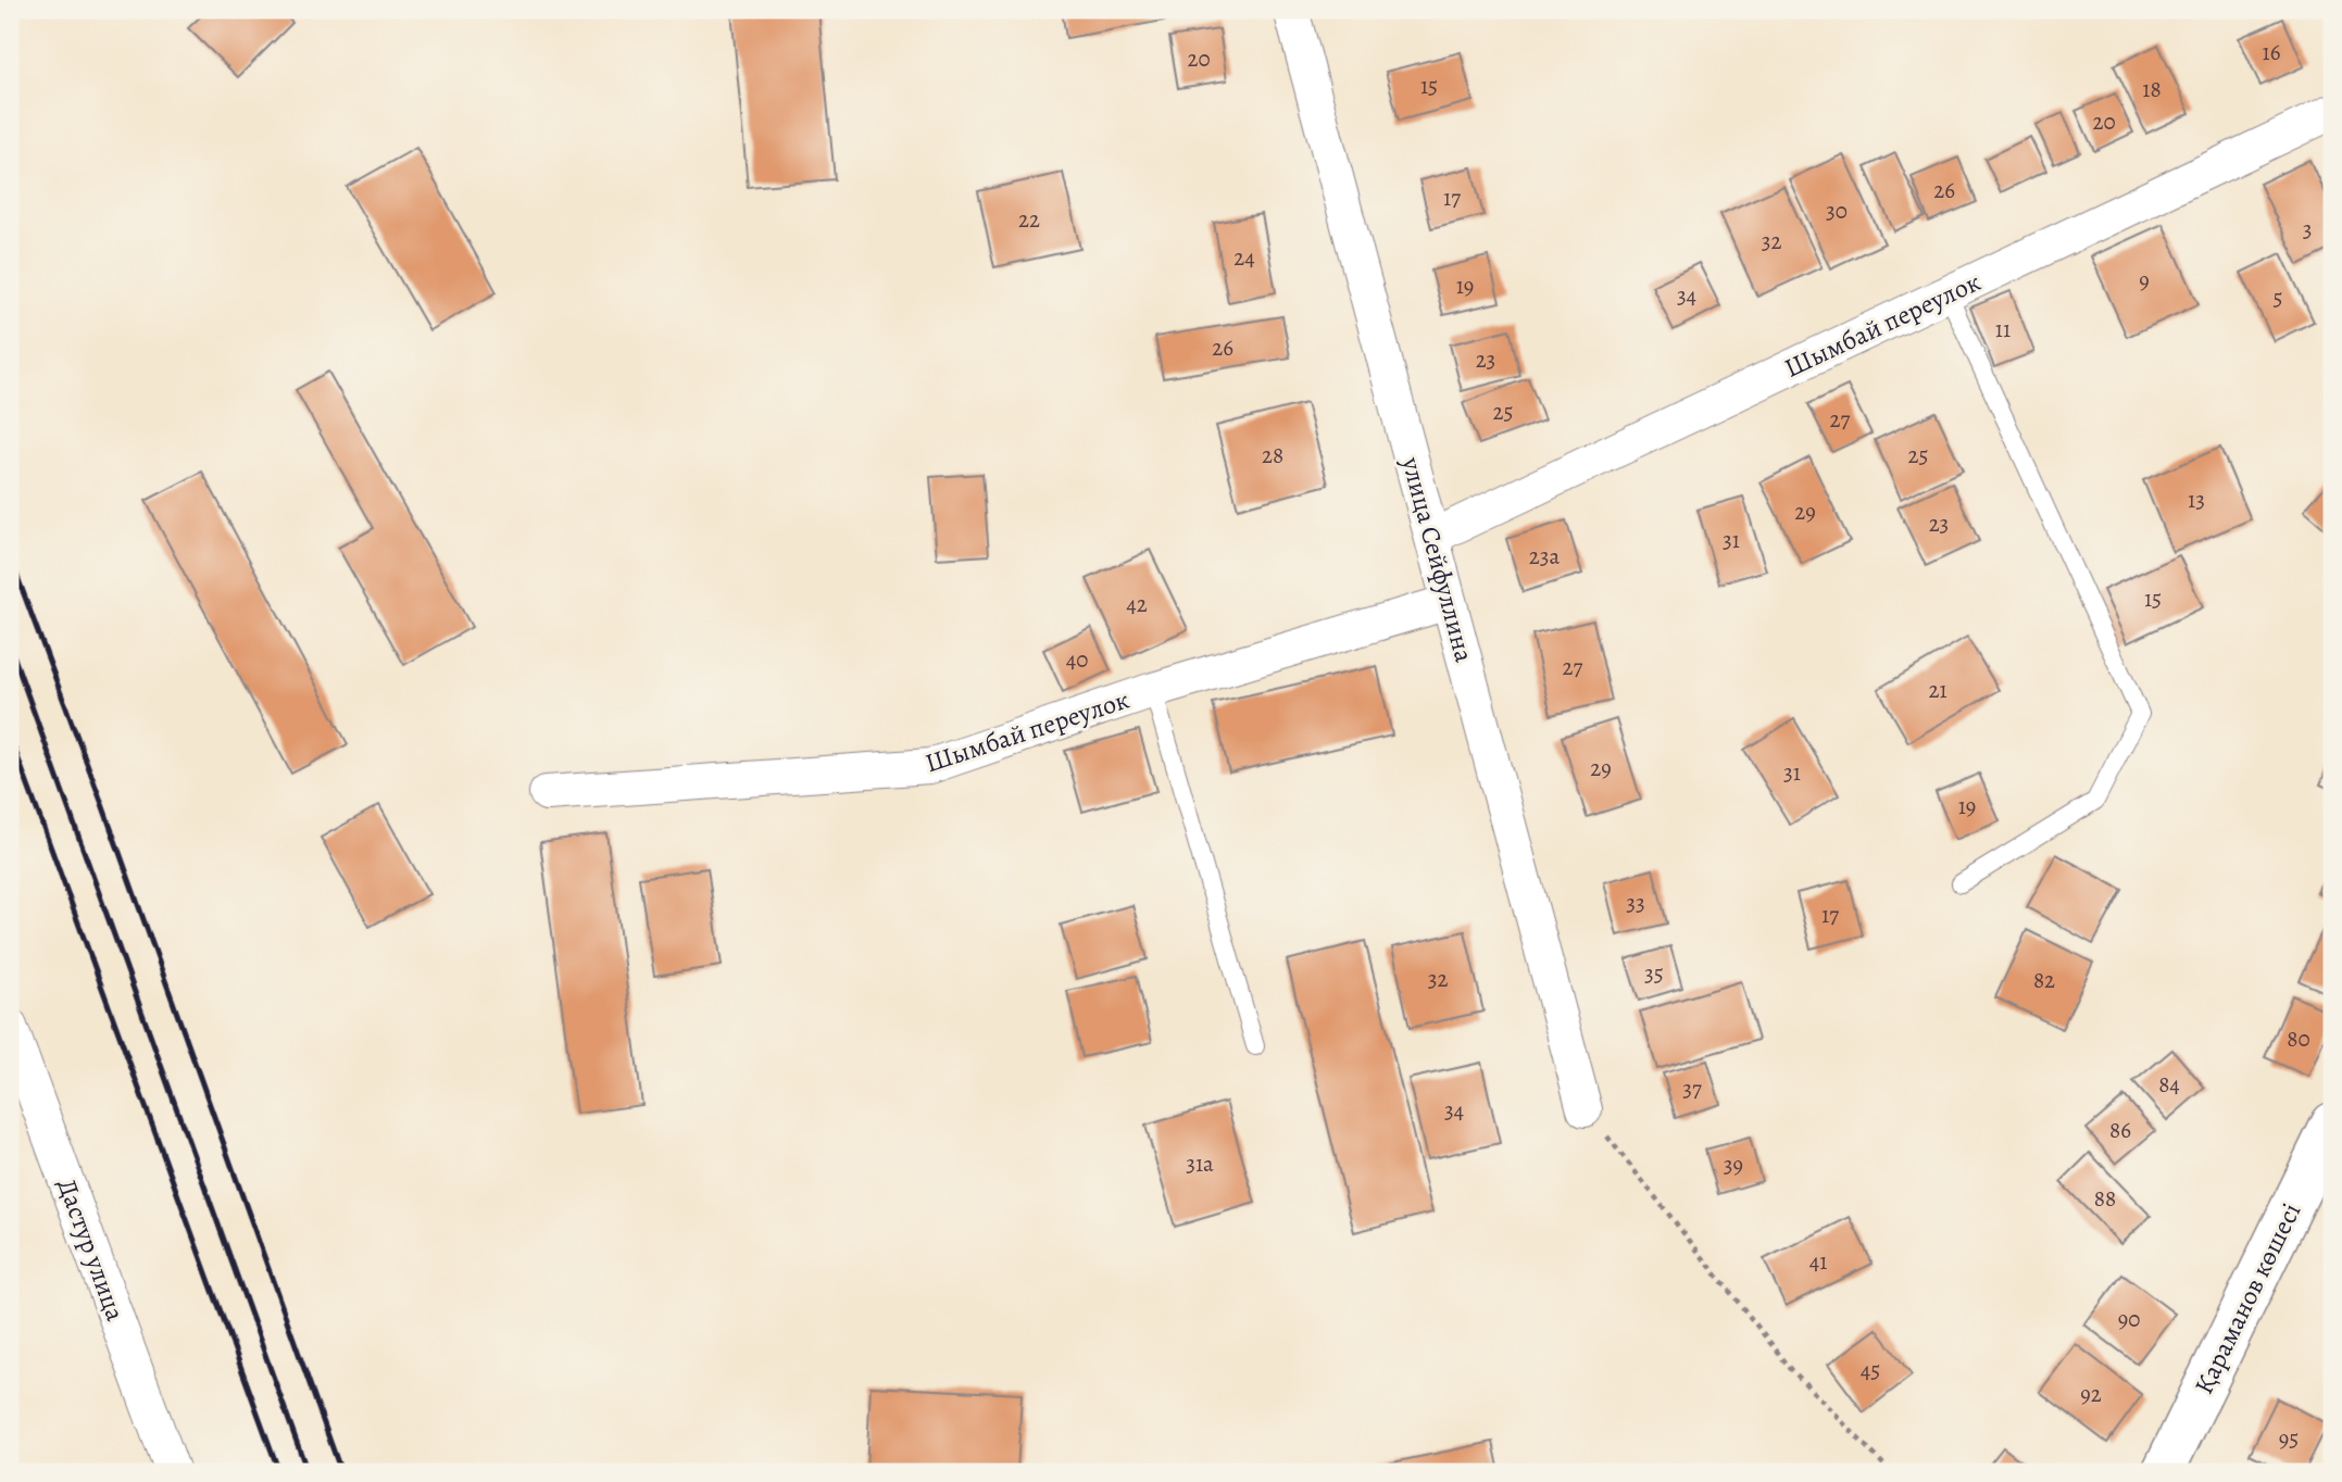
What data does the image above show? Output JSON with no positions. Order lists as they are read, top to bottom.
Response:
{
  "streets": {
    "main road": ["Қараманов көшесі"],
    "street": ["Шымбай переулок", "улица Сейфуллина", "Дастур улица"]
  },
  "crossings": [
    ["Шымбай переулок", "улица Сейфуллина"]
  ],
  "house_numbers": [
    "16",
    "20",
    "15",
    "18",
    "20",
    "26",
    "17",
    "30",
    "22",
    "3",
    "32",
    "24",
    "9",
    "19",
    "34",
    "5",
    "11",
    "26",
    "23",
    "25",
    "27",
    "28",
    "25",
    "13",
    "29",
    "23",
    "31",
    "23а",
    "15",
    "42",
    "40",
    "27",
    "21",
    "29",
    "31",
    "19",
    "33",
    "17",
    "35",
    "32",
    "82",
    "80",
    "84",
    "37",
    "34",
    "86",
    "31а",
    "39",
    "88",
    "41",
    "90",
    "45",
    "92",
    "95"
  ]
}
